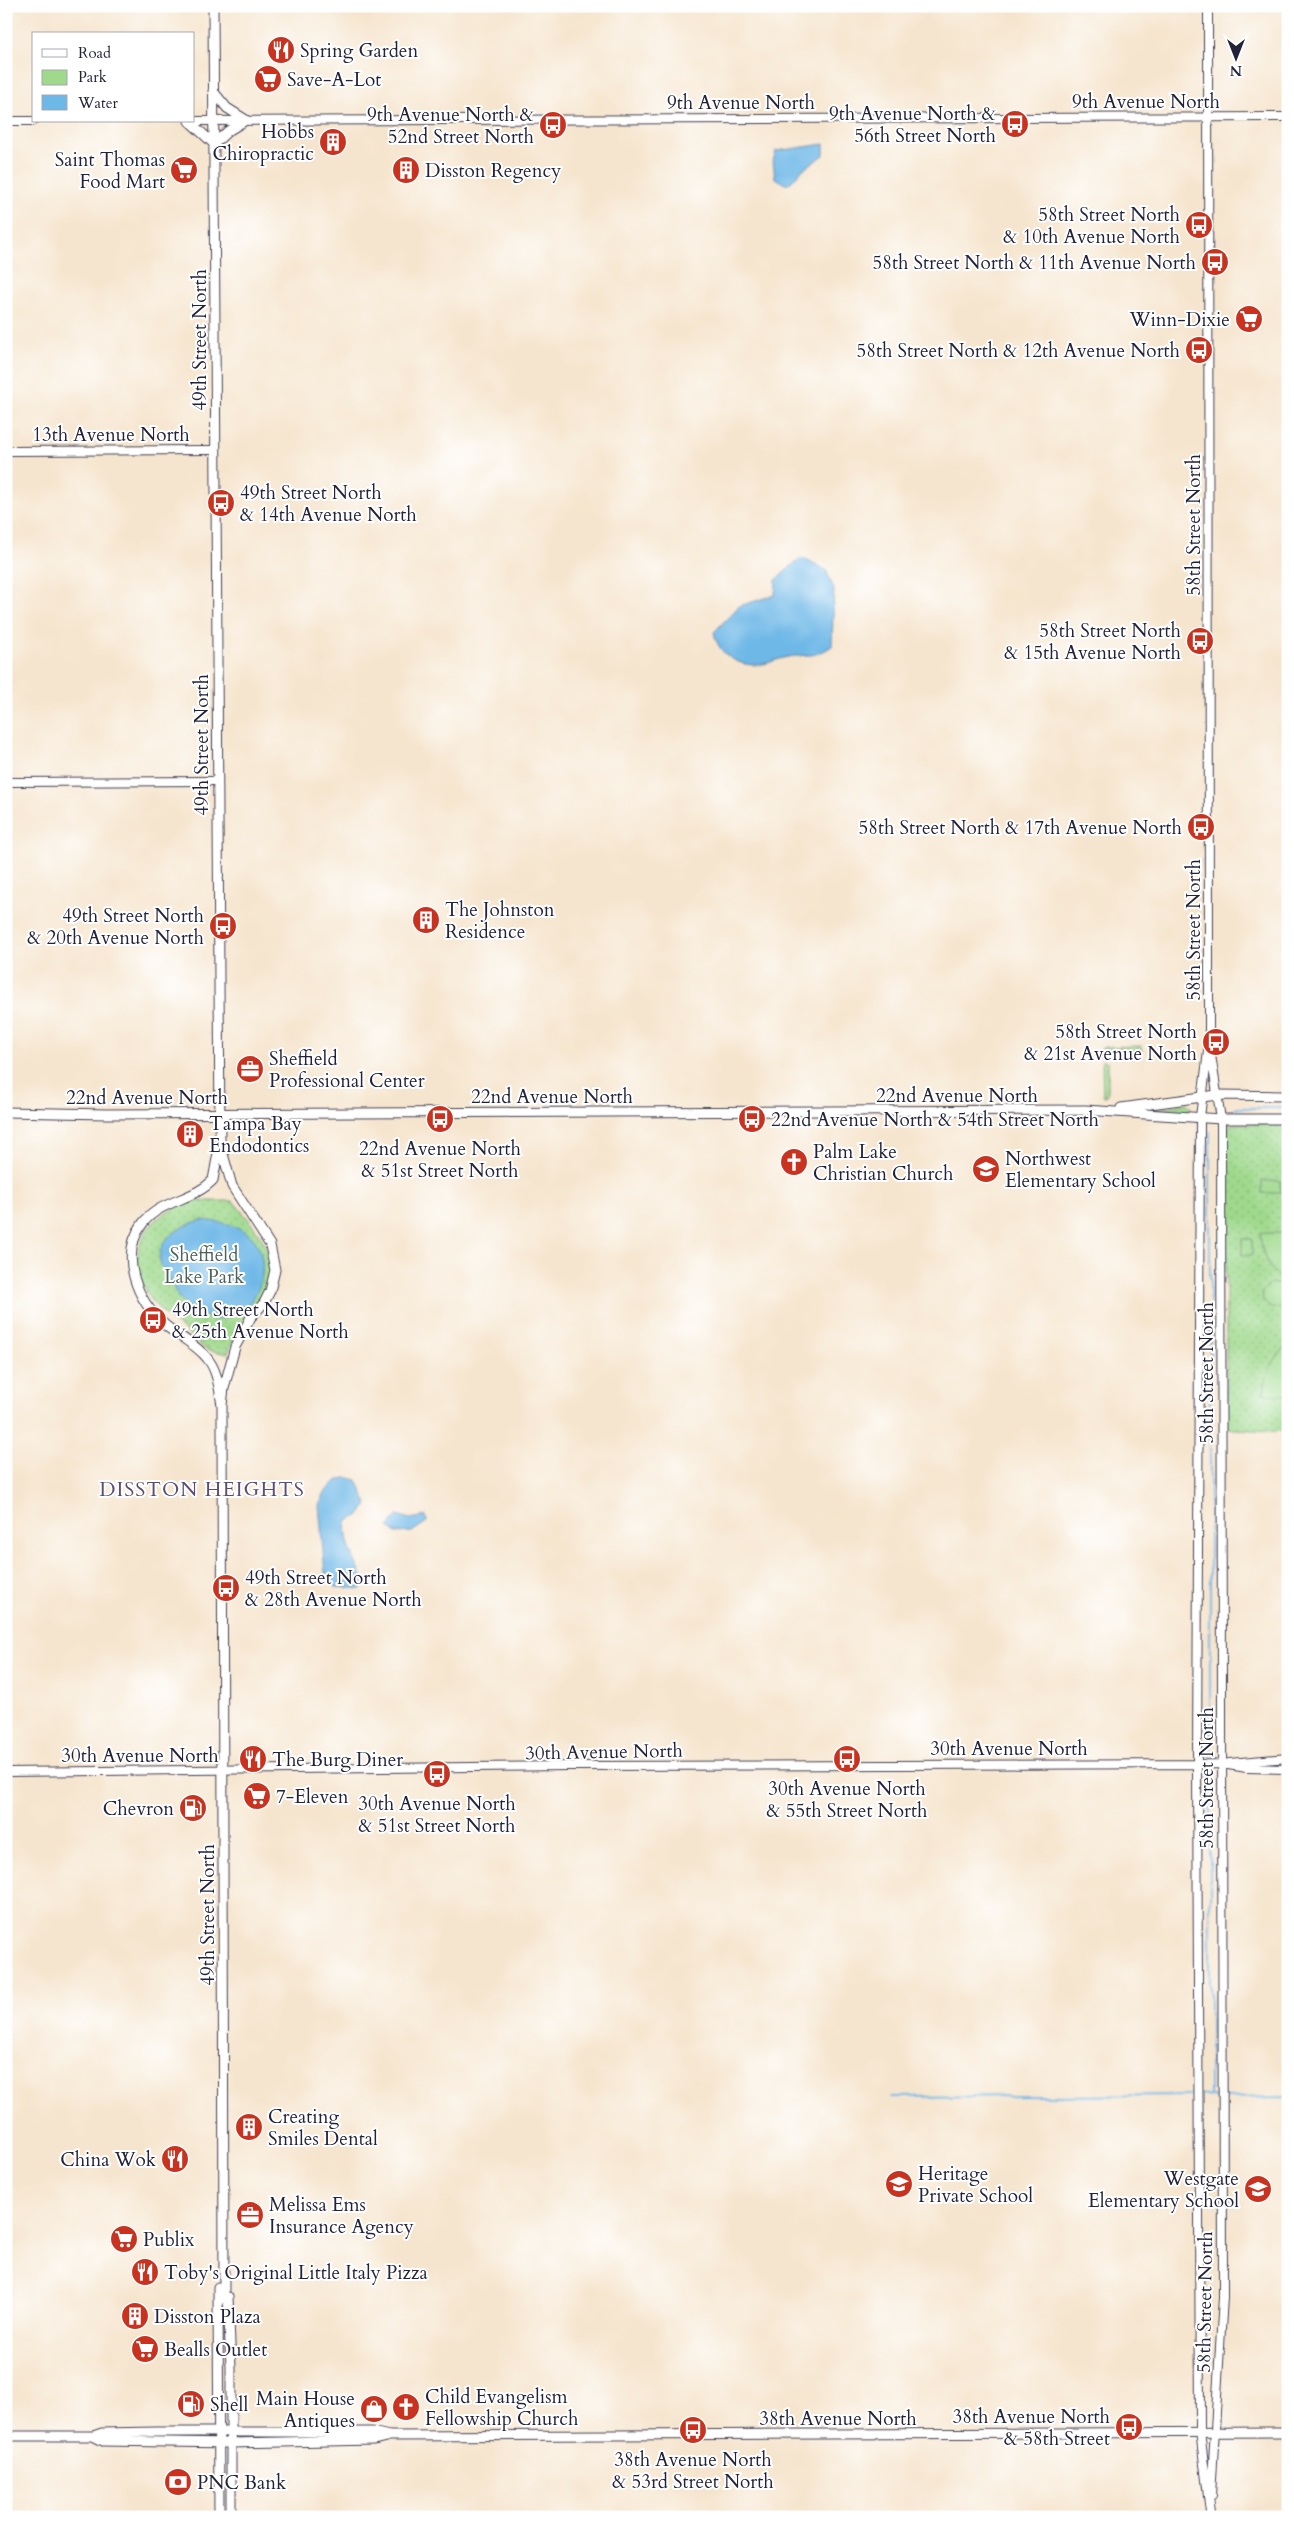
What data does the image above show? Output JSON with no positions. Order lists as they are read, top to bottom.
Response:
{
  "streets": {
    "main road": ["49th Street North", "22nd Avenue North", "38th Avenue North"],
    "street": [
      "9th Avenue North",
      "13th Avenue North",
      "58th Street North",
      "30th Avenue North"
    ]
  },
  "crossings": [
    ["9th Avenue North", "49th Street North"],
    ["9th Avenue North", "58th Street North"],
    ["49th Street North", "13th Avenue North"],
    ["49th Street North", "22nd Avenue North"],
    ["49th Street North", "30th Avenue North"],
    ["49th Street North", "38th Avenue North"],
    ["58th Street North", "22nd Avenue North"],
    ["58th Street North", "30th Avenue North"],
    ["58th Street North", "38th Avenue North"]
  ],
  "districts": ["DISSTON HEIGHTS"],
  "parks": ["Sheffield Lake Park"],
  "places": {
    "restaurant": [
      "Spring Garden",
      "The Burg Diner",
      "China Wok",
      "Toby's Original Little Italy Pizza"
    ],
    "supermarket": [
      "Save-A-Lot",
      "Saint Thomas Food Mart",
      "Winn-Dixie",
      "7-Eleven",
      "Publix",
      "Bealls Outlet"
    ],
    "bus stop": [
      "9th Avenue North & 56th Street North",
      "9th Avenue North & 52nd Street North",
      "58th Street North & 10th Avenue North",
      "58th Street North & 11th Avenue North",
      "58th Street North & 12th Avenue North",
      "49th Street North & 14th Avenue North",
      "58th Street North & 15th Avenue North",
      "58th Street North & 17th Avenue North",
      "49th Street North & 20th Avenue North",
      "58th Street North & 21st Avenue North",
      "22nd Avenue North & 51st Street North",
      "22nd Avenue North & 54th Street North",
      "49th Street North & 25th Avenue North",
      "49th Street North & 28th Avenue North",
      "30th Avenue North & 55th Street North",
      "30th Avenue North & 51st Street North",
      "38th Avenue North & 58th Street",
      "38th Avenue North & 53rd Street North"
    ],
    "building": [
      "Hobbs Chiropractic",
      "Disston Regency",
      "The Johnston Residence",
      "Tampa Bay Endodontics",
      "Creating Smiles Dental",
      "Disston Plaza"
    ],
    "office": ["Sheffield Professional Center", "Melissa Ems Insurance Agency"],
    "church": ["Palm Lake Christian Church", "Child Evangelism Fellowship Church"],
    "school or university": ["Northwest Elementary School", "Heritage Private School", "Westgate Elementary School"],
    "fuel station": ["Chevron", "Shell"],
    "shop": ["Main House Antiques"],
    "bank": ["PNC Bank"]
  },
  "legend": ["Road", "Park", "Water"],
  "north": "bottom"
}
